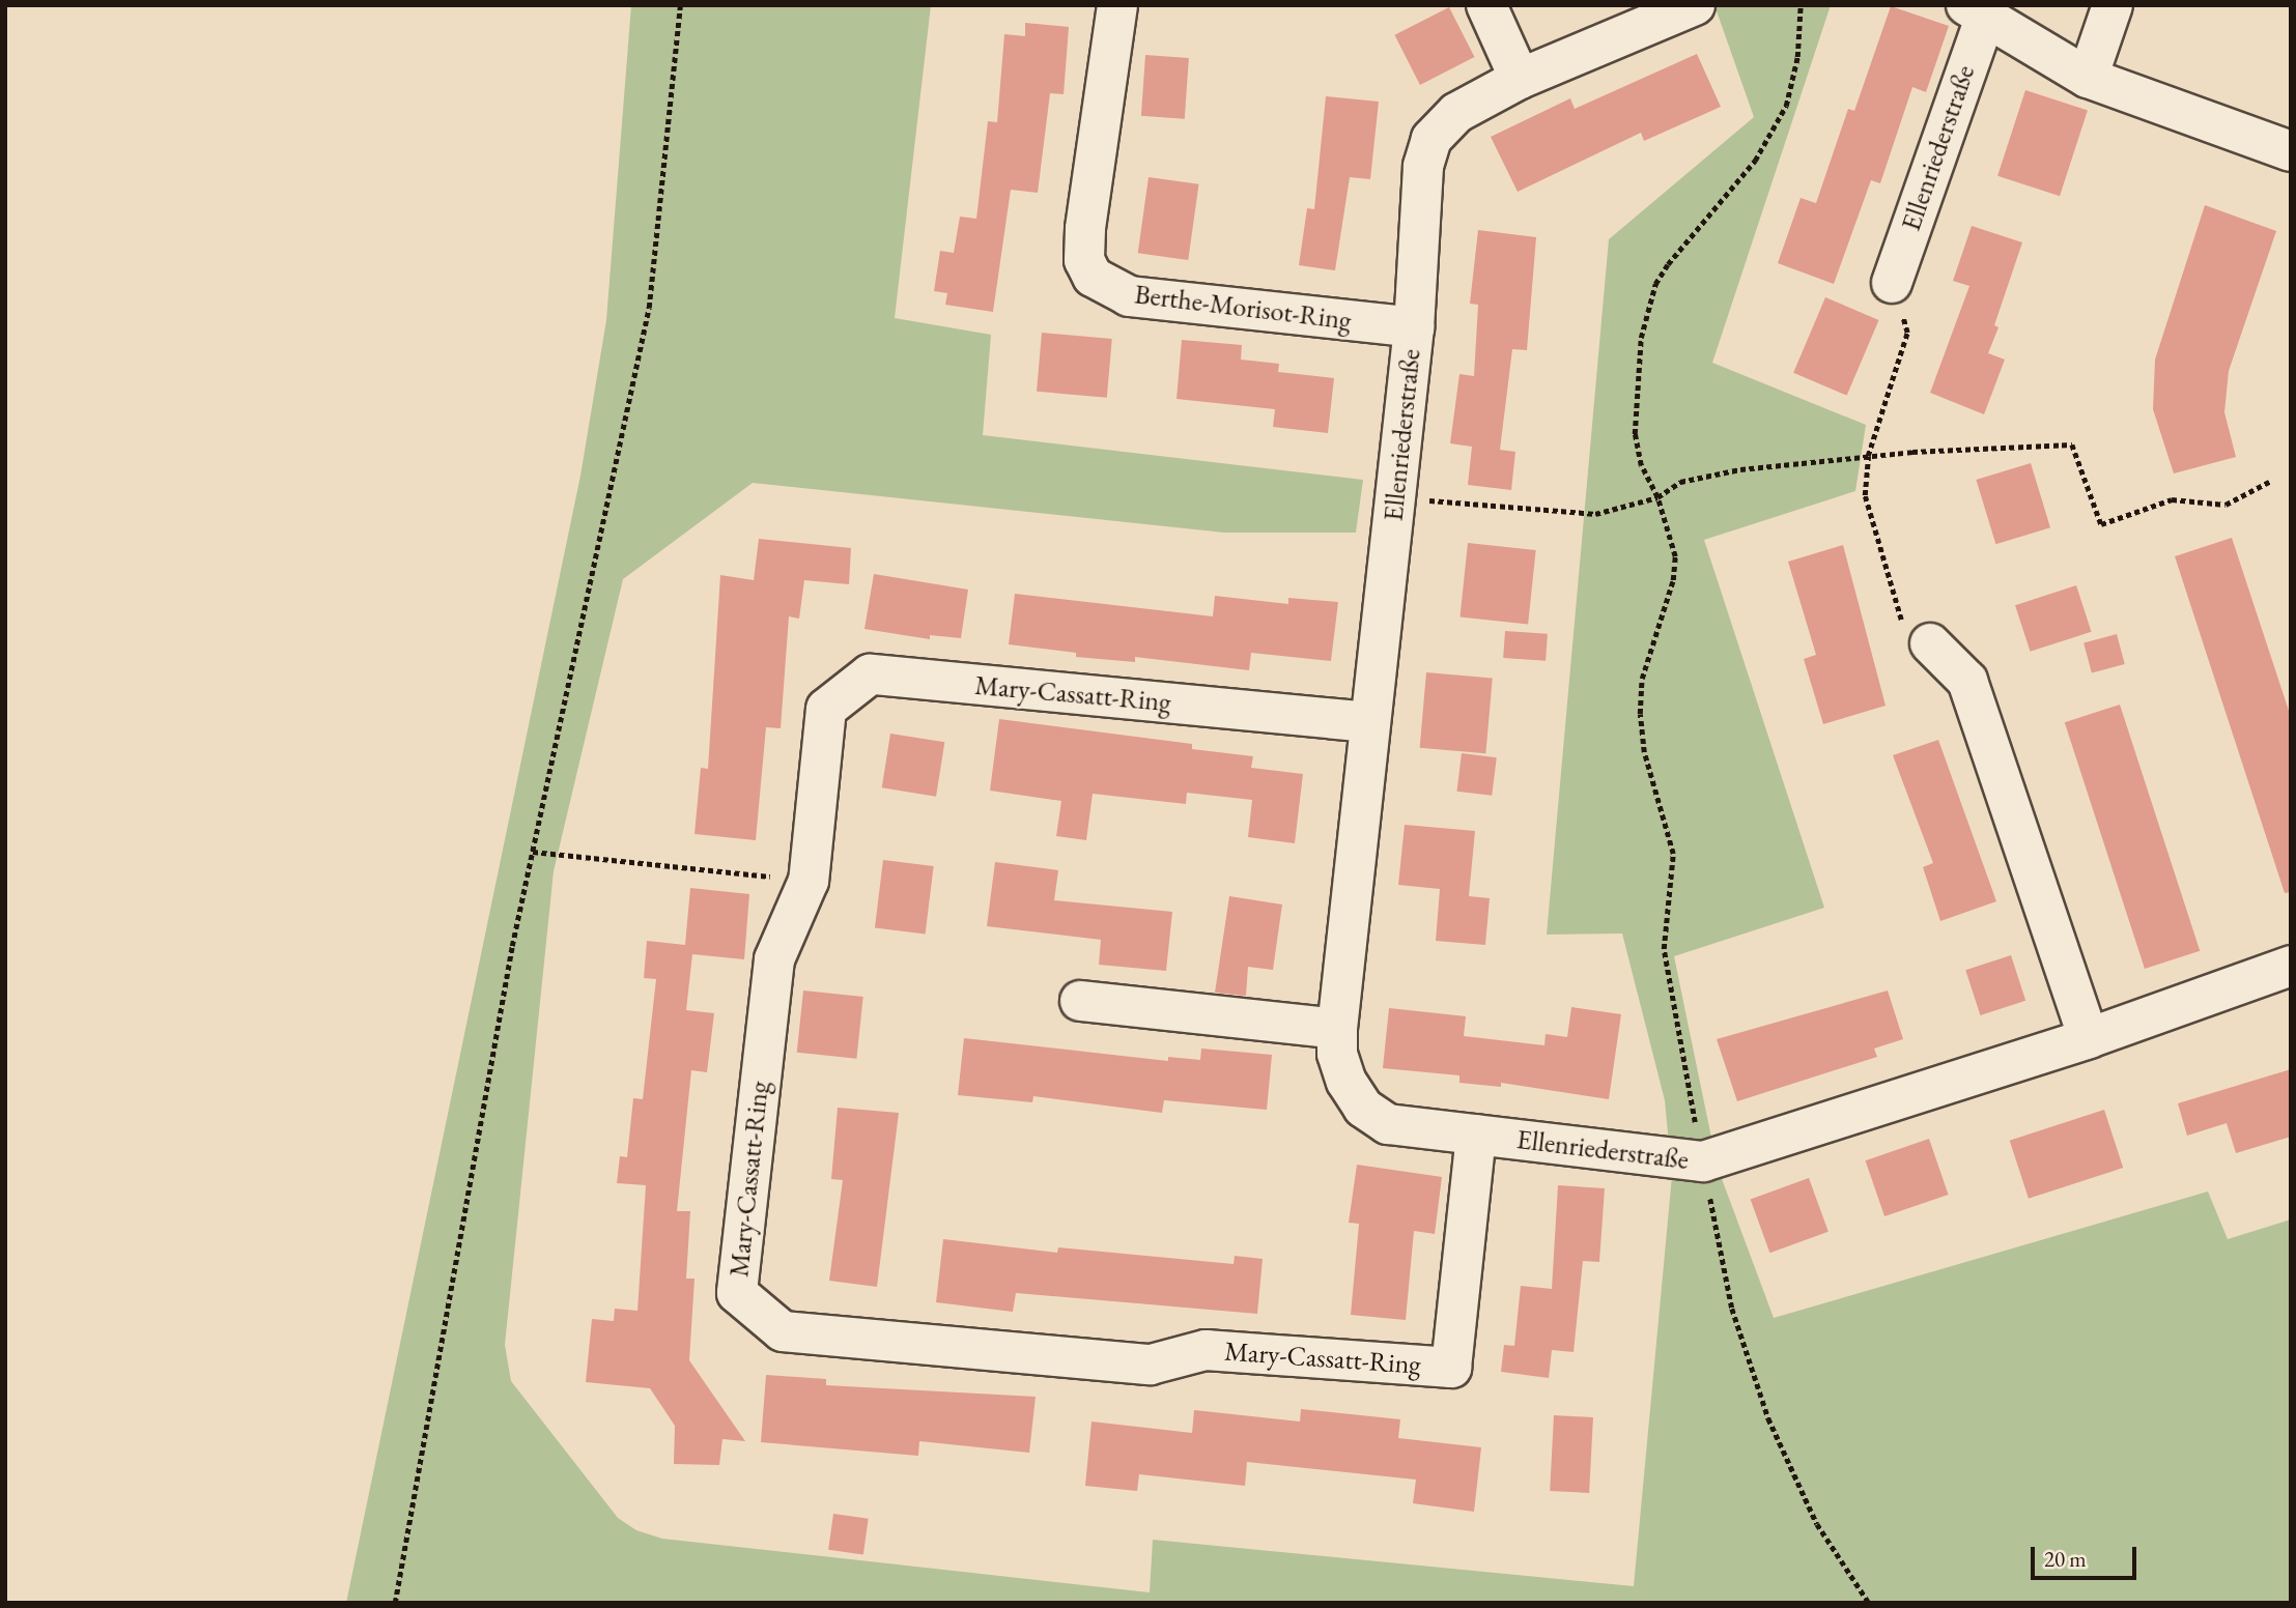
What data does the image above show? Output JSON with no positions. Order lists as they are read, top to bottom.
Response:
{
  "streets": {
    "street": ["Ellenriederstraße", "Berthe-Morisot-Ring", "Mary-Cassatt-Ring"]
  },
  "crossings": [
    ["Ellenriederstraße", "Berthe-Morisot-Ring"],
    ["Ellenriederstraße", "Mary-Cassatt-Ring"]
  ],
  "scale_bar": "20 m"
}
